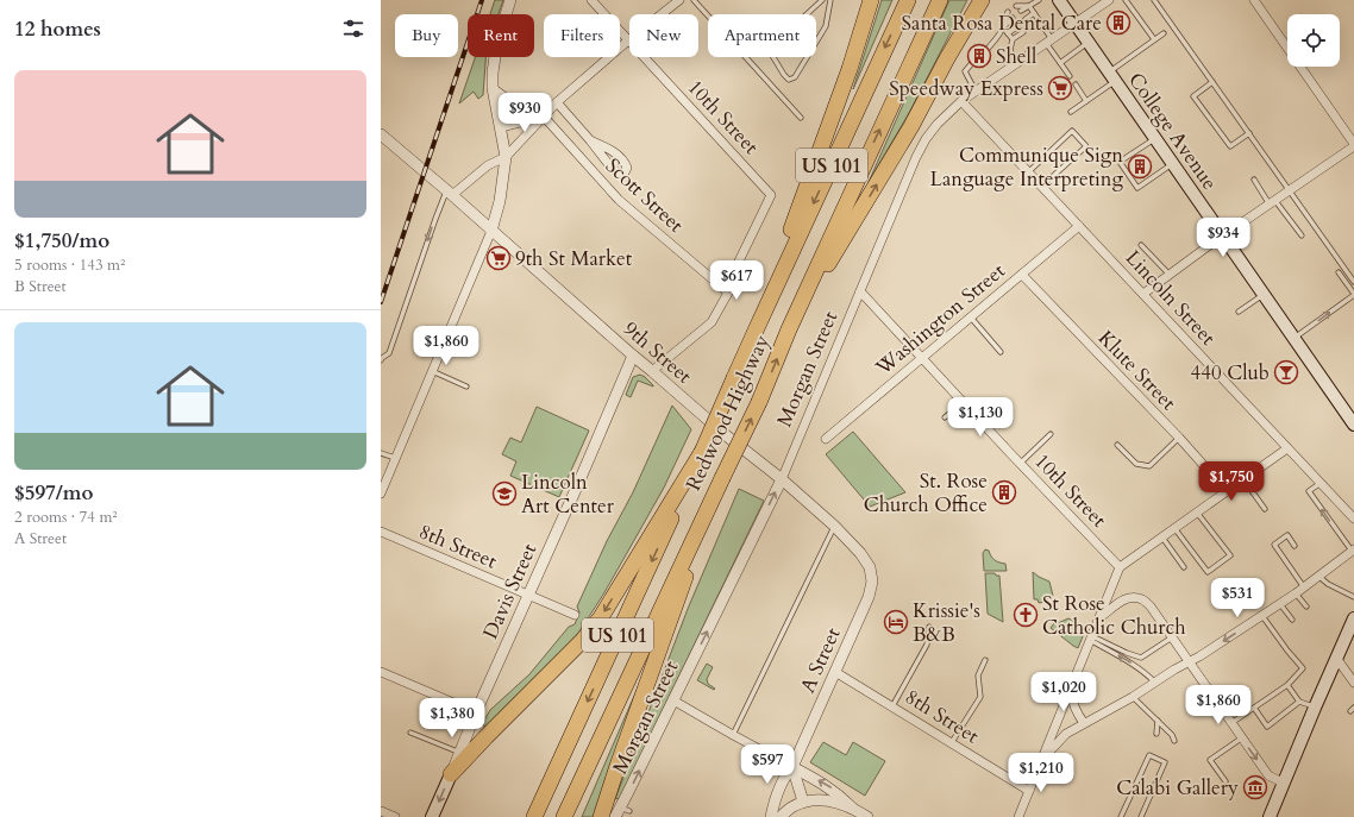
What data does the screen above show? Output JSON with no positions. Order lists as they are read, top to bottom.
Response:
{
  "streets": {
    "highway": ["US 101", "Redwood Highway"],
    "main road": ["College Avenue"],
    "street": [
      "10th Street",
      "Scott Street",
      "Lincoln Street",
      "Washington Street",
      "9th Street",
      "Morgan Street",
      "Klute Street",
      "8th Street",
      "Davis Street",
      "A Street"
    ]
  },
  "crossings": [
    ["10th Street", "Scott Street"],
    ["10th Street", "Washington Street"],
    ["10th Street", "Morgan Street"],
    ["College Avenue", "Morgan Street"],
    ["Lincoln Street", "Washington Street"],
    ["Lincoln Street", "Morgan Street"],
    ["Washington Street", "Klute Street"],
    ["9th Street", "Morgan Street"],
    ["9th Street", "Davis Street"],
    ["9th Street", "A Street"],
    ["8th Street", "Davis Street"],
    ["8th Street", "A Street"]
  ],
  "one_way": ["Morgan Street"],
  "places": {
    "building": [
      "Santa Rosa Dental Care",
      "Shell",
      "Communique Sign Language Interpreting",
      "St. Rose Church Office"
    ],
    "supermarket": ["Speedway Express", "9th St Market"],
    "bar": ["440 Club"],
    "school or university": ["Lincoln Art Center"],
    "church": ["St Rose Catholic Church"],
    "hotel": ["Krissie's B&B"],
    "museum": ["Calabi Gallery"]
  },
  "page": {
    "heading": "12 homes",
    "chip": [
      "Buy",
      "Rent",
      "Filters",
      "New",
      "Apartment"
    ],
    "list": [
      {
        "name": "$1,750/mo",
        "note": "5 rooms · 143 m² · B Street"
      },
      {
        "name": "$597/mo",
        "note": "2 rooms · 74 m² · A Street"
      }
    ],
    "price": [
      "$930",
      "$934",
      "$617",
      "$1,860",
      "$1,130",
      "$1,750",
      "$531",
      "$1,020",
      "$1,860",
      "$1,380",
      "$597",
      "$1,210"
    ]
  }
}
